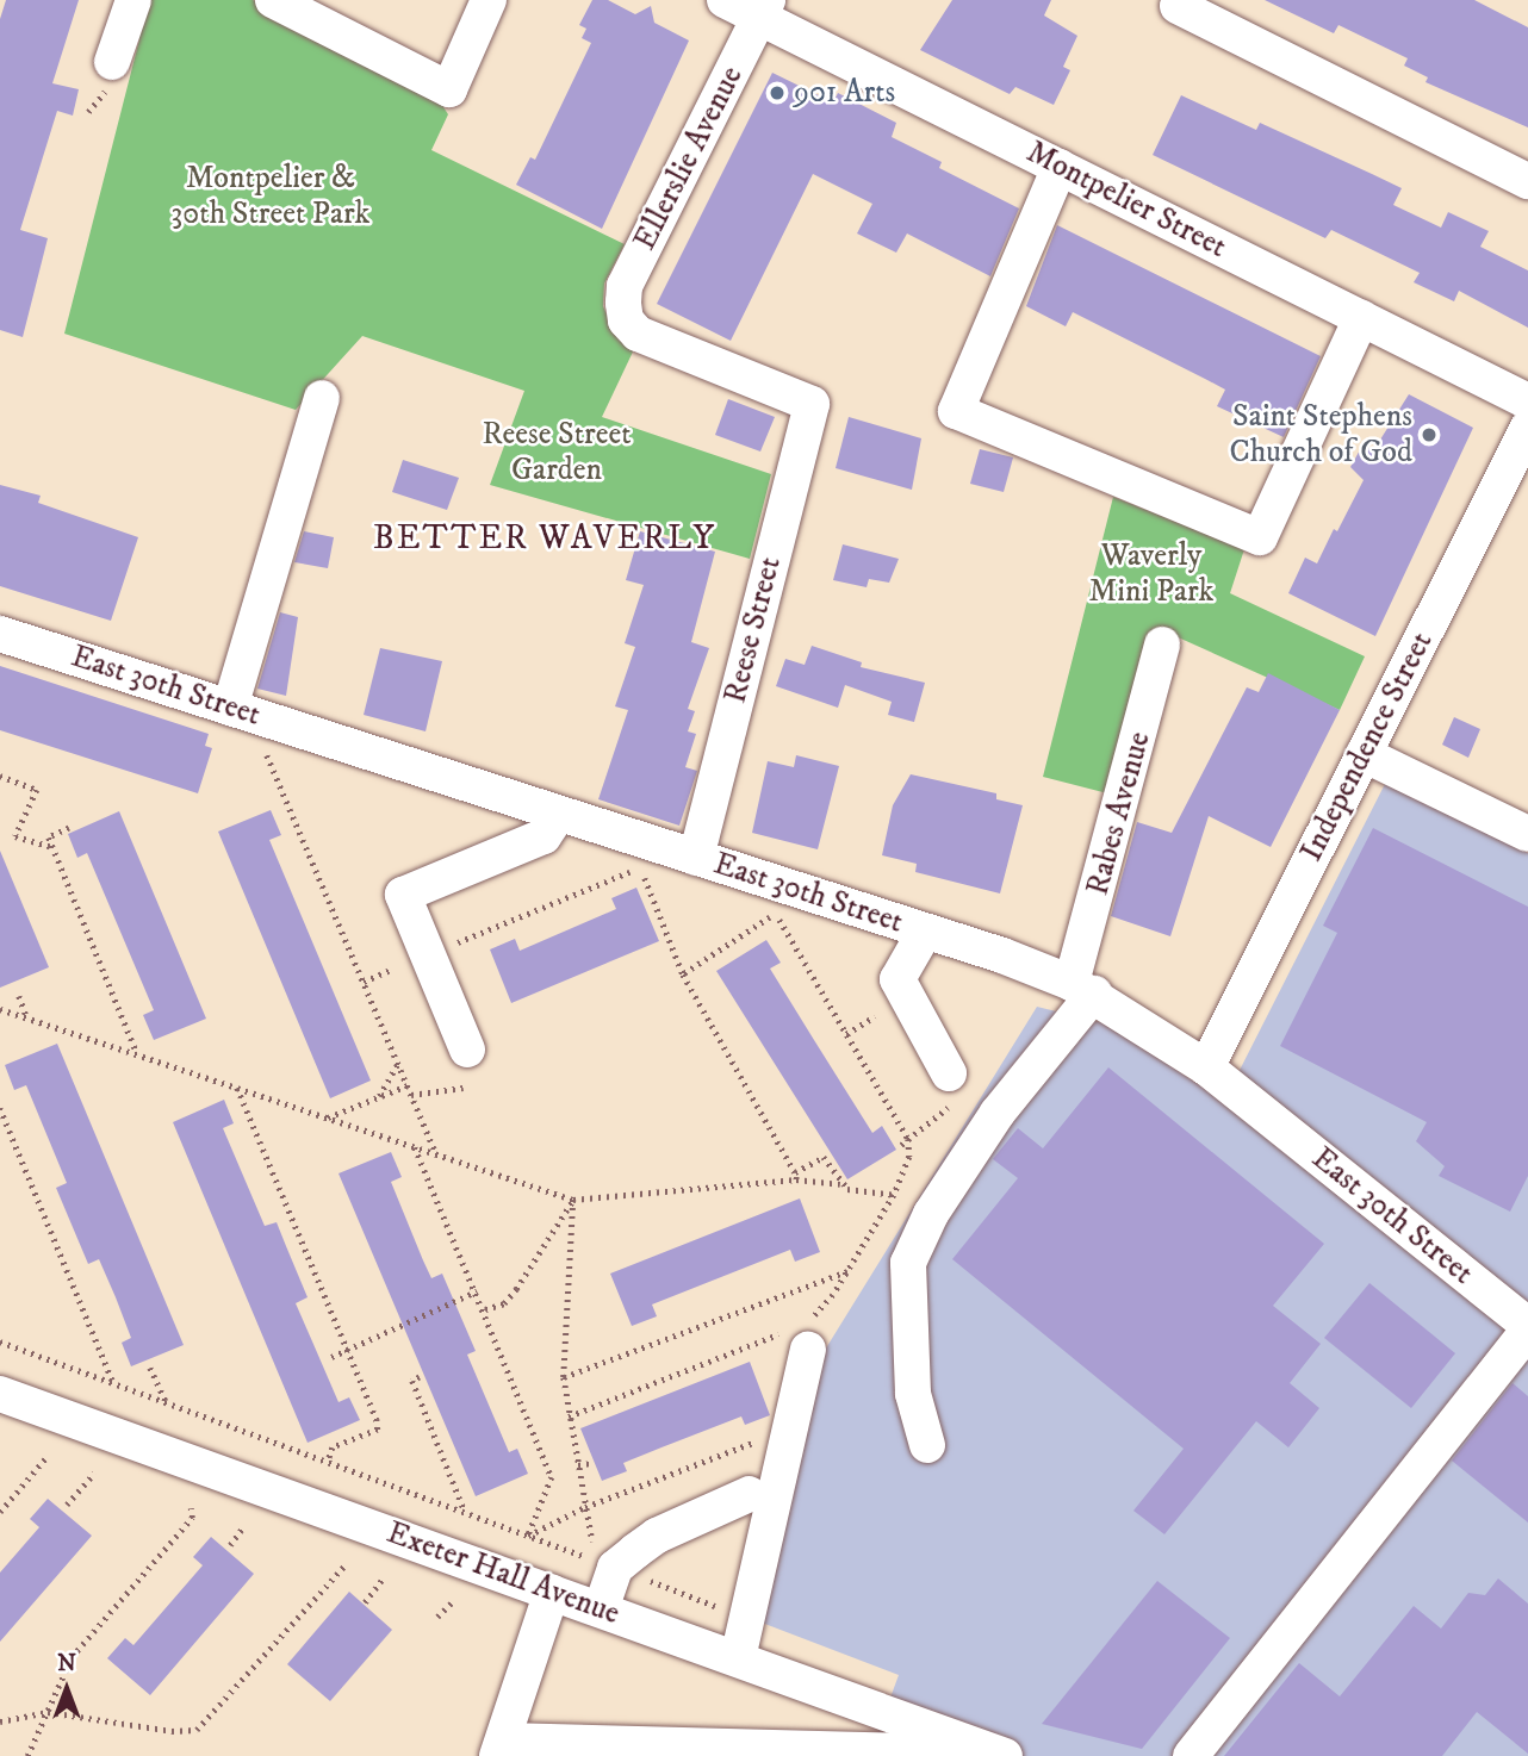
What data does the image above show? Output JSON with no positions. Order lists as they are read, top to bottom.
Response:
{
  "streets": {
    "street": [
      "Ellerslie Avenue",
      "Montpelier Street",
      "Reese Street",
      "East 30th Street",
      "Independence Street",
      "Rabes Avenue",
      "Exeter Hall Avenue"
    ]
  },
  "crossings": [
    ["Ellerslie Avenue", "Montpelier Street"],
    ["Ellerslie Avenue", "Reese Street"],
    ["Reese Street", "East 30th Street"],
    ["East 30th Street", "Independence Street"],
    ["East 30th Street", "Rabes Avenue"]
  ],
  "districts": ["BETTER WAVERLY"],
  "parks": ["Montpelier & 30th Street Park", "Reese Street Garden", "Waverly Mini Park"],
  "places": ["901 Arts", "Saint Stephens Church of God"],
  "north": "top"
}
